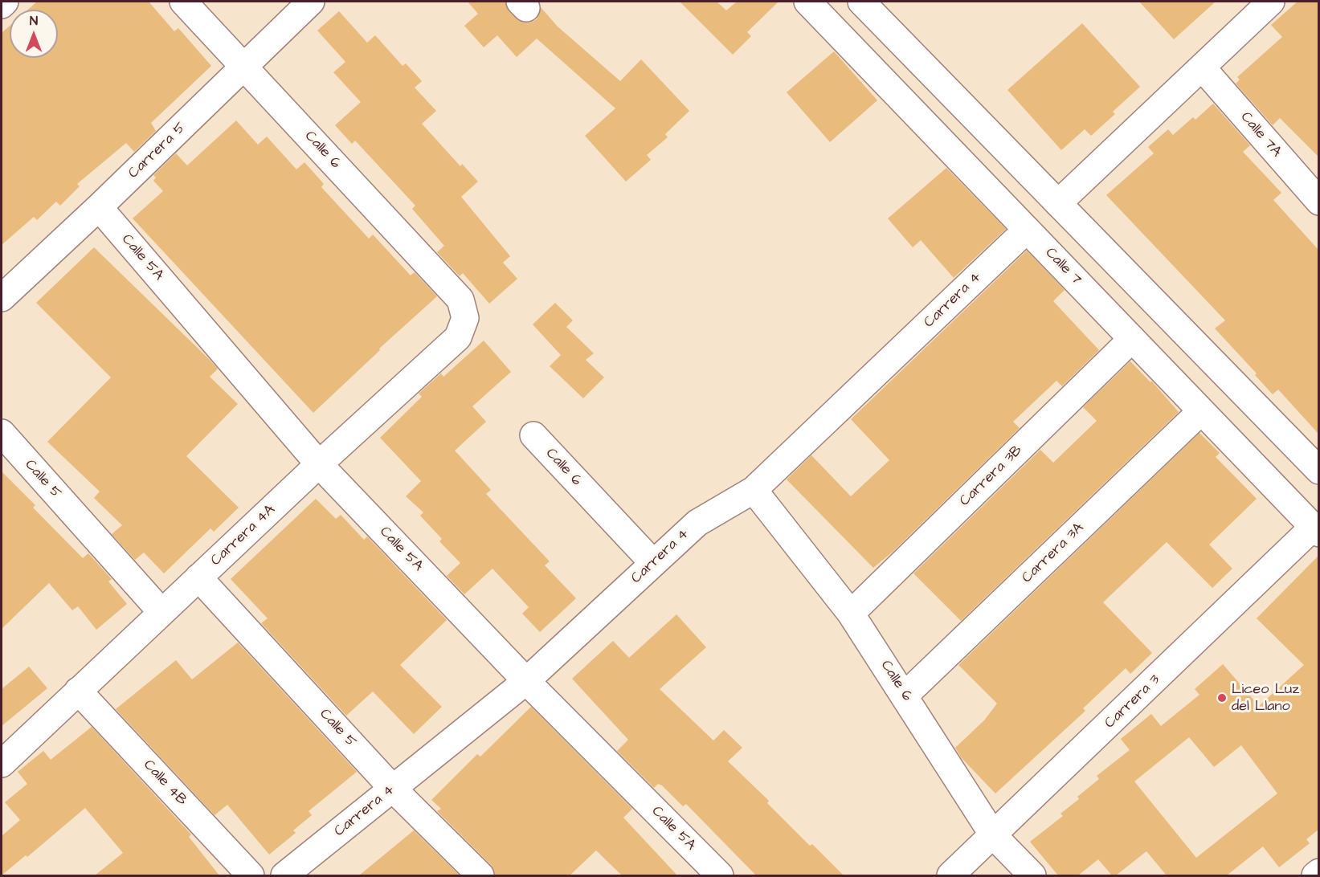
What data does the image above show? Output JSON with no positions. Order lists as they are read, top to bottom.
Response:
{
  "streets": {
    "street": [
      "Calle 7A",
      "Calle 6",
      "Carrera 5",
      "Calle 5A",
      "Calle 7",
      "Carrera 4",
      "Carrera 3B",
      "Calle 5",
      "Carrera 4A",
      "Carrera 3A",
      "Carrera 3",
      "Calle 4B"
    ]
  },
  "crossings": [
    ["Calle 6", "Carrera 5"],
    ["Calle 6", "Carrera 4"],
    ["Calle 6", "Carrera 3B"],
    ["Calle 6", "Carrera 4A"],
    ["Calle 6", "Carrera 3A"],
    ["Calle 6", "Carrera 3"],
    ["Carrera 5", "Calle 5A"],
    ["Calle 5A", "Carrera 4"],
    ["Calle 5A", "Carrera 4A"],
    ["Calle 7", "Carrera 4"],
    ["Calle 7", "Carrera 3B"],
    ["Calle 7", "Carrera 3A"],
    ["Calle 7", "Carrera 3"],
    ["Carrera 4", "Calle 5"],
    ["Calle 5", "Carrera 4A"],
    ["Carrera 4A", "Calle 4B"]
  ],
  "places": ["Liceo Luz del Llano"],
  "north": "top"
}
